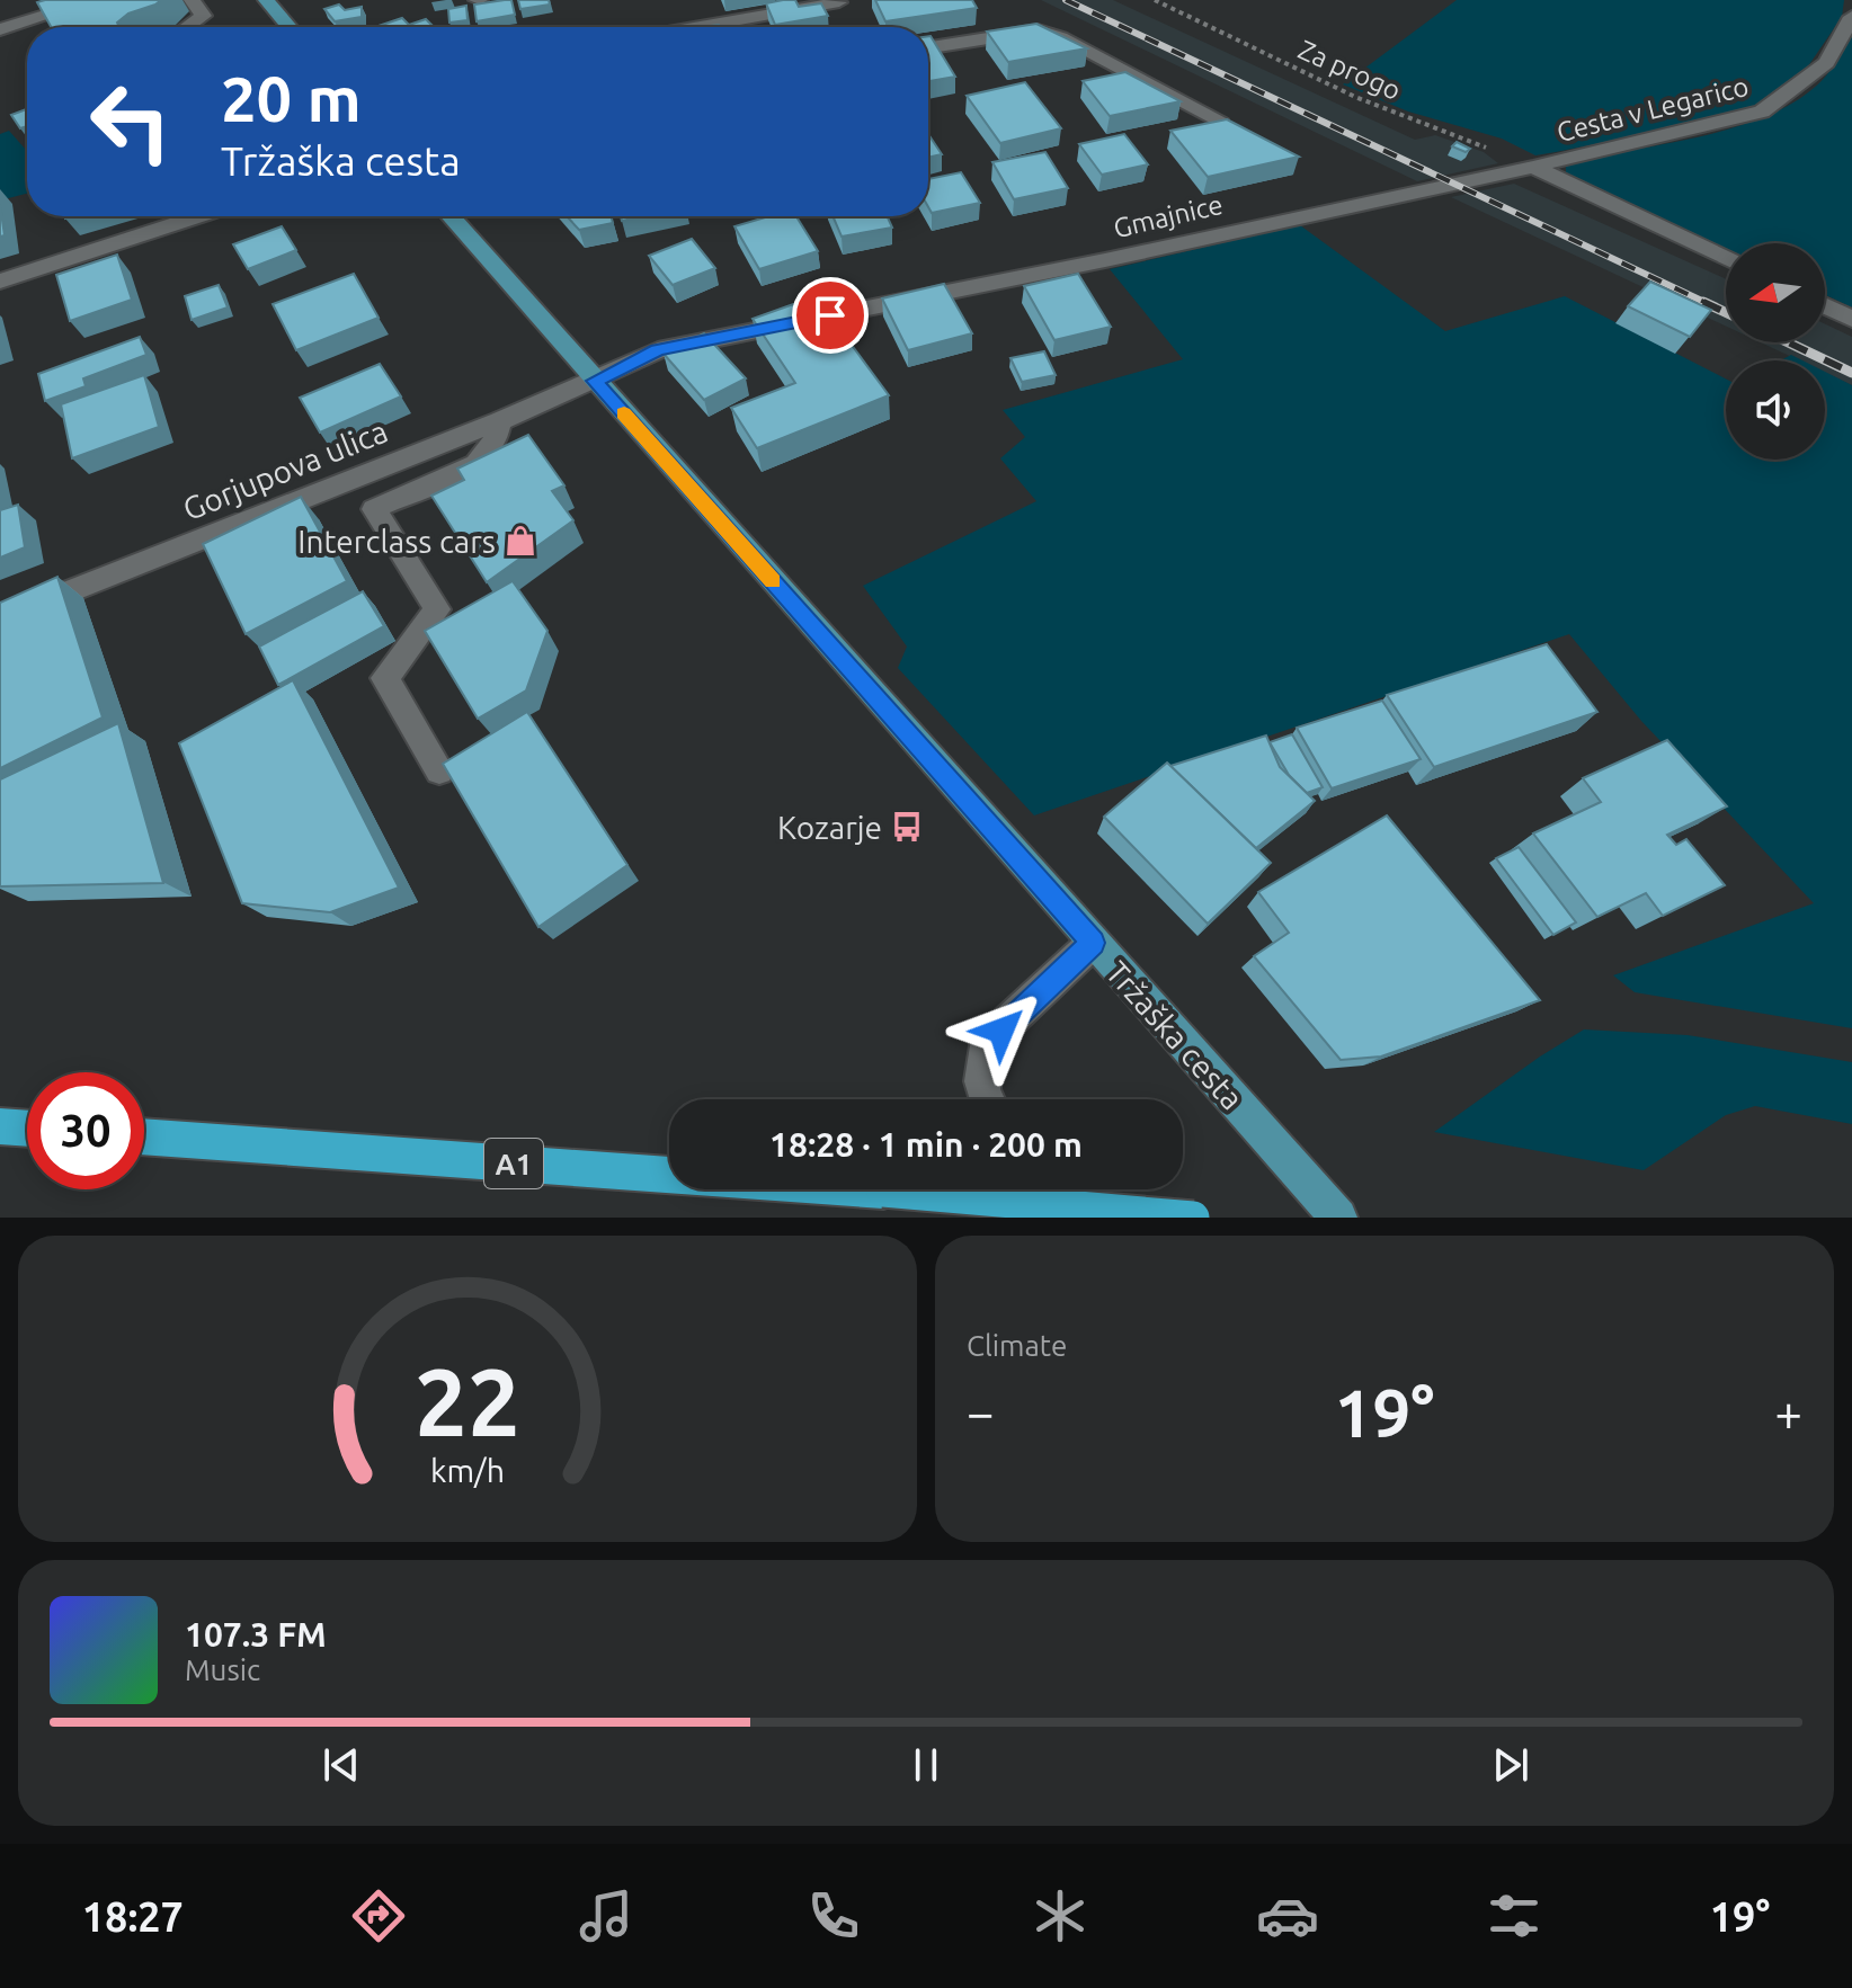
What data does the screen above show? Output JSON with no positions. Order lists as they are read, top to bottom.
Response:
{
  "streets": {
    "highway": ["A1"],
    "main road": ["Tržaška cesta"],
    "street": ["Cesta v Legarico", "Gmajnice", "Gorjupova ulica"],
    "path": ["Za progo"]
  },
  "crossings": [
    ["Za progo", "Cesta v Legarico"],
    ["Za progo", "Gmajnice"],
    ["Cesta v Legarico", "Gmajnice"],
    ["Gmajnice", "Gorjupova ulica"],
    ["Gmajnice", "Tržaška cesta"],
    ["Gorjupova ulica", "Tržaška cesta"]
  ],
  "places": {
    "shop": ["Interclass cars"],
    "bus stop": ["Kozarje"]
  },
  "north": "left",
  "page": {
    "turn": ["20 m", "Tržaška cesta"],
    "limit": "30",
    "trip": "18:28 · 1 min · 200 m",
    "tile": "Climate",
    "heat": ["−", "19°", "+"],
    "song": ["107.3 FM", "Music"],
    "tabs": ["18:27", "19°"],
    "gauge": ["22", "km/h"]
  }
}
